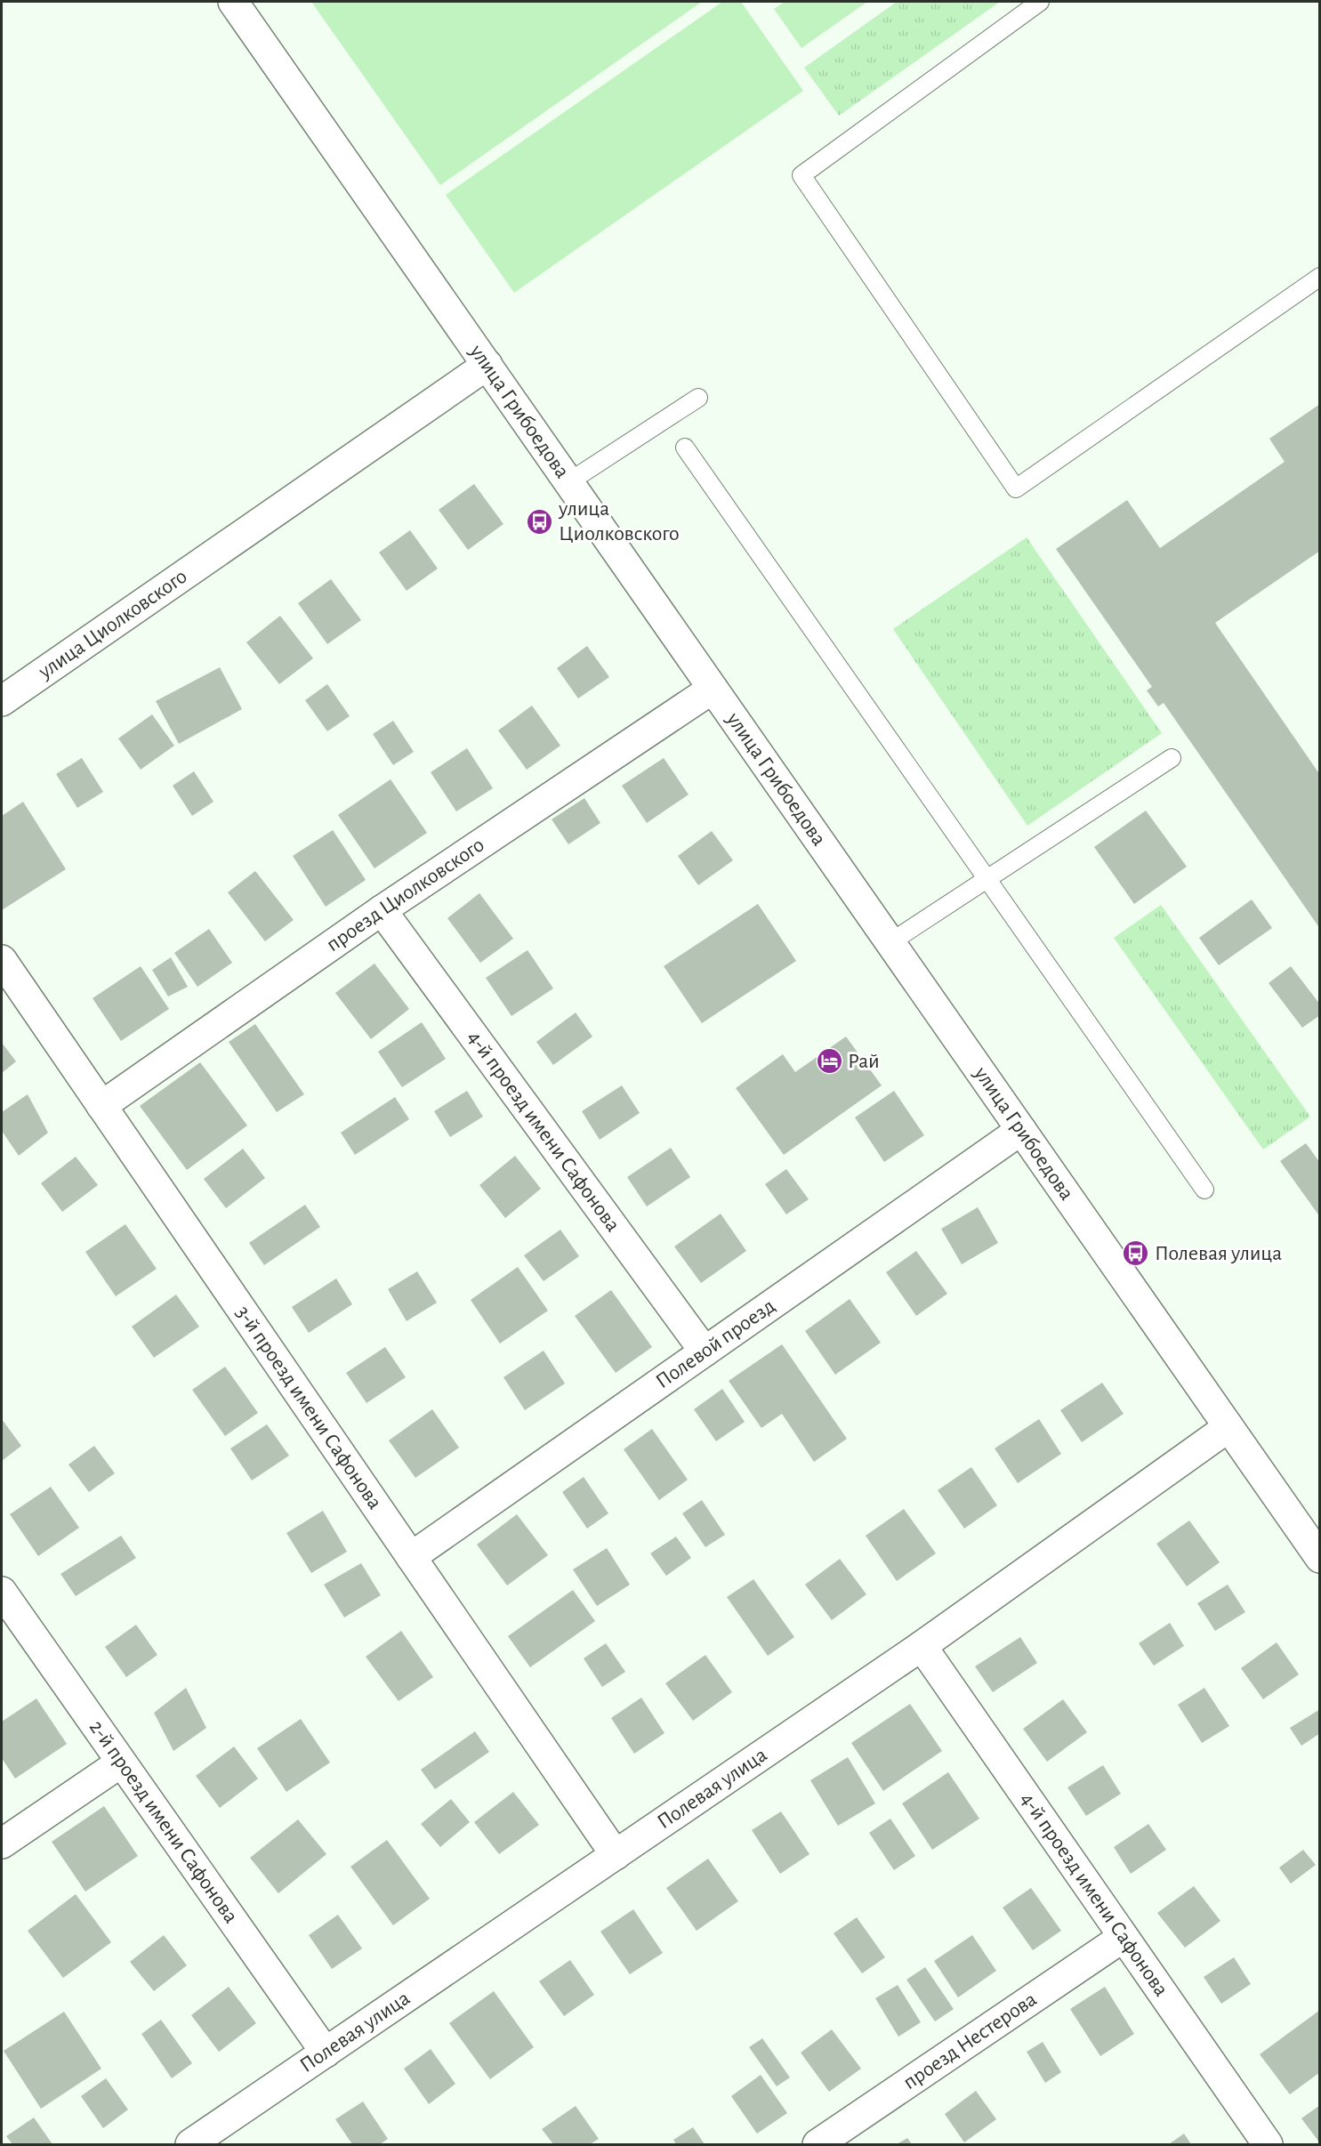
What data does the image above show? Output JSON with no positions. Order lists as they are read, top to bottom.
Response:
{
  "streets": {
    "street": [
      "улица Грибоедова",
      "улица Циолковского",
      "проезд Циолковского",
      "4-й проезд имени Сафонова",
      "Полевой проезд",
      "3-й проезд имени Сафонова",
      "Полевая улица",
      "2-й проезд имени Сафонова",
      "проезд Нестерова"
    ]
  },
  "crossings": [
    ["улица Грибоедова", "улица Циолковского"],
    ["улица Грибоедова", "проезд Циолковского"],
    ["улица Грибоедова", "Полевой проезд"],
    ["улица Грибоедова", "Полевая улица"],
    ["проезд Циолковского", "4-й проезд имени Сафонова"],
    ["проезд Циолковского", "3-й проезд имени Сафонова"],
    ["4-й проезд имени Сафонова", "Полевой проезд"],
    ["4-й проезд имени Сафонова", "Полевая улица"],
    ["4-й проезд имени Сафонова", "проезд Нестерова"],
    ["Полевой проезд", "3-й проезд имени Сафонова"],
    ["3-й проезд имени Сафонова", "Полевая улица"],
    ["Полевая улица", "2-й проезд имени Сафонова"]
  ],
  "places": {
    "bus stop": ["улица Циолковского", "Полевая улица"],
    "hotel": ["Рай"]
  }
}
